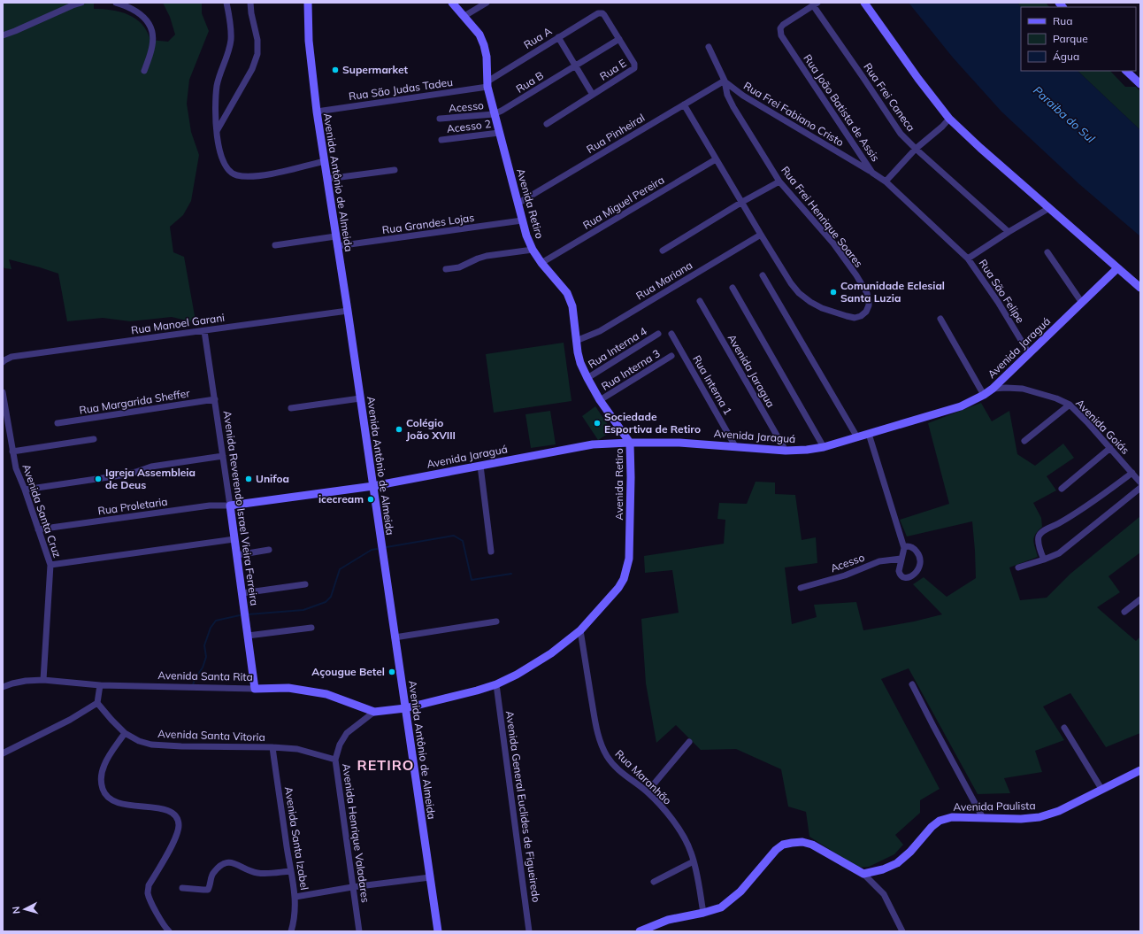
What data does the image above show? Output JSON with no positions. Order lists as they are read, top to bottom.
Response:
{
  "streets": {
    "street": [
      "Rua A",
      "Rua E",
      "Rua B",
      "Rua São Judas Tadeu",
      "Rua Frei Caneca",
      "Acesso",
      "Rua João Batista de Assis",
      "Rua Frei Fabiano Cristo",
      "Acesso 2",
      "Rua Pinheiral",
      "Avenida Antônio de Almeida",
      "Rua Miguel Pereira",
      "Avenida Retiro",
      "Rua Frei Henrique Soares",
      "Rua Grandes Lojas",
      "Rua Mariana",
      "Rua São Felipe",
      "Rua Manoel Garani",
      "Rua Interna 4",
      "Avenida Jaraguá",
      "Rua Interna 3",
      "Avenida Jaragua",
      "Rua Interna 1",
      "Rua Margarida Sheffer",
      "Avenida Goiás",
      "Rua Proletaria",
      "Avenida Reverendo Israel Vieira Ferreira",
      "Avenida Santa Cruz",
      "Avenida Santa Rita",
      "Avenida Santa Vitoria",
      "Rua Maranhão",
      "Avenida General Euclides de Figueiredo",
      "Avenida Paulista",
      "Avenida Henrique Valadares",
      "Avenida Santa Izabel"
    ]
  },
  "crossings": [
    ["Rua A", "Rua E"],
    ["Rua A", "Rua São Judas Tadeu"],
    ["Rua A", "Avenida Retiro"],
    ["Rua E", "Rua B"],
    ["Rua B", "Acesso"],
    ["Rua B", "Avenida Retiro"],
    ["Rua São Judas Tadeu", "Avenida Antônio de Almeida"],
    ["Rua São Judas Tadeu", "Avenida Retiro"],
    ["Rua Frei Caneca", "Rua João Batista de Assis"],
    ["Acesso", "Avenida Retiro"],
    ["Rua João Batista de Assis", "Rua Frei Fabiano Cristo"],
    ["Rua João Batista de Assis", "Rua São Felipe"],
    ["Rua Frei Fabiano Cristo", "Rua Pinheiral"],
    ["Rua Frei Fabiano Cristo", "Rua Frei Henrique Soares"],
    ["Acesso 2", "Avenida Retiro"],
    ["Rua Pinheiral", "Avenida Retiro"],
    ["Rua Pinheiral", "Rua Frei Henrique Soares"],
    ["Avenida Antônio de Almeida", "Avenida Retiro"],
    ["Avenida Antônio de Almeida", "Rua Grandes Lojas"],
    ["Avenida Antônio de Almeida", "Rua Manoel Garani"],
    ["Avenida Antônio de Almeida", "Avenida Jaraguá"],
    ["Avenida Antônio de Almeida", "Avenida Santa Rita"],
    ["Rua Miguel Pereira", "Avenida Retiro"],
    ["Rua Miguel Pereira", "Rua Frei Henrique Soares"],
    ["Avenida Retiro", "Rua Grandes Lojas"],
    ["Avenida Retiro", "Rua Mariana"],
    ["Avenida Retiro", "Rua Interna 4"],
    ["Avenida Retiro", "Avenida Jaraguá"],
    ["Avenida Retiro", "Rua Interna 3"],
    ["Avenida Retiro", "Avenida Santa Rita"],
    ["Avenida Retiro", "Rua Maranhão"],
    ["Avenida Retiro", "Avenida General Euclides de Figueiredo"],
    ["Rua Frei Henrique Soares", "Rua Mariana"],
    ["Rua São Felipe", "Avenida Jaraguá"],
    ["Rua Manoel Garani", "Avenida Reverendo Israel Vieira Ferreira"],
    ["Avenida Jaraguá", "Avenida Jaragua"],
    ["Avenida Jaraguá", "Rua Interna 1"],
    ["Avenida Jaraguá", "Avenida Goiás"],
    ["Avenida Jaraguá", "Rua Proletaria"],
    ["Avenida Jaraguá", "Avenida Reverendo Israel Vieira Ferreira"],
    ["Rua Margarida Sheffer", "Avenida Reverendo Israel Vieira Ferreira"],
    ["Rua Proletaria", "Avenida Reverendo Israel Vieira Ferreira"],
    ["Rua Proletaria", "Avenida Santa Cruz"],
    ["Avenida Reverendo Israel Vieira Ferreira", "Avenida Santa Rita"],
    ["Avenida Santa Cruz", "Avenida Santa Rita"],
    ["Avenida Santa Rita", "Avenida Henrique Valadares"],
    ["Avenida Santa Vitoria", "Avenida Henrique Valadares"],
    ["Avenida Santa Vitoria", "Avenida Santa Izabel"]
  ],
  "districts": ["RETIRO"],
  "water": ["Paraiba do Sul"],
  "places": [
    "Supermarket",
    "Comunidade Eclesial Santa Luzia",
    "Sociedade Esportiva de Retiro",
    "Colégio João XVIII",
    "Igreja Assembleia de Deus",
    "Unifoa",
    "icecream",
    "Açougue Betel"
  ],
  "legend": ["Rua", "Parque", "Água"],
  "north": "left"
}
